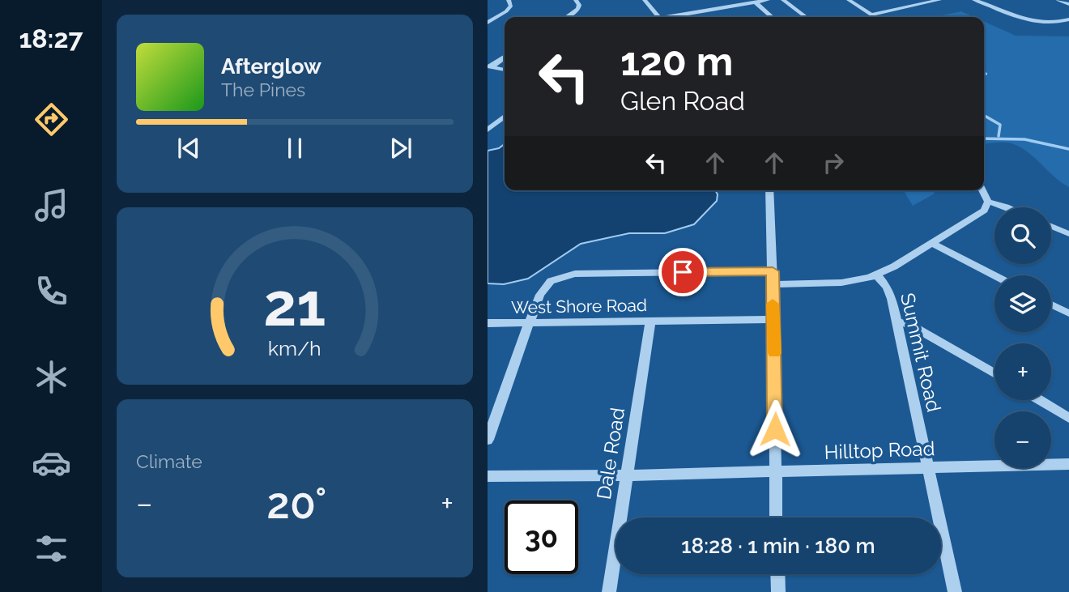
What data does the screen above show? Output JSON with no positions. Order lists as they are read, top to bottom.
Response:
{
  "streets": {
    "street": [
      "West Shore Road",
      "Summit Road",
      "Hilltop Road",
      "Dale Road"
    ]
  },
  "crossings": [
    ["West Shore Road", "Dale Road"],
    ["Summit Road", "Hilltop Road"],
    ["Hilltop Road", "Dale Road"]
  ],
  "page": {
    "tabs": "18:27",
    "turn": ["120 m", "Glen Road"],
    "song": ["Afterglow", "The Pines"],
    "map_buttons": ["+", "−"],
    "tile": "Climate",
    "heat": ["−", "20°", "+"],
    "limit": "30",
    "trip": "18:28 · 1 min · 180 m",
    "gauge": ["21", "km/h"]
  }
}
